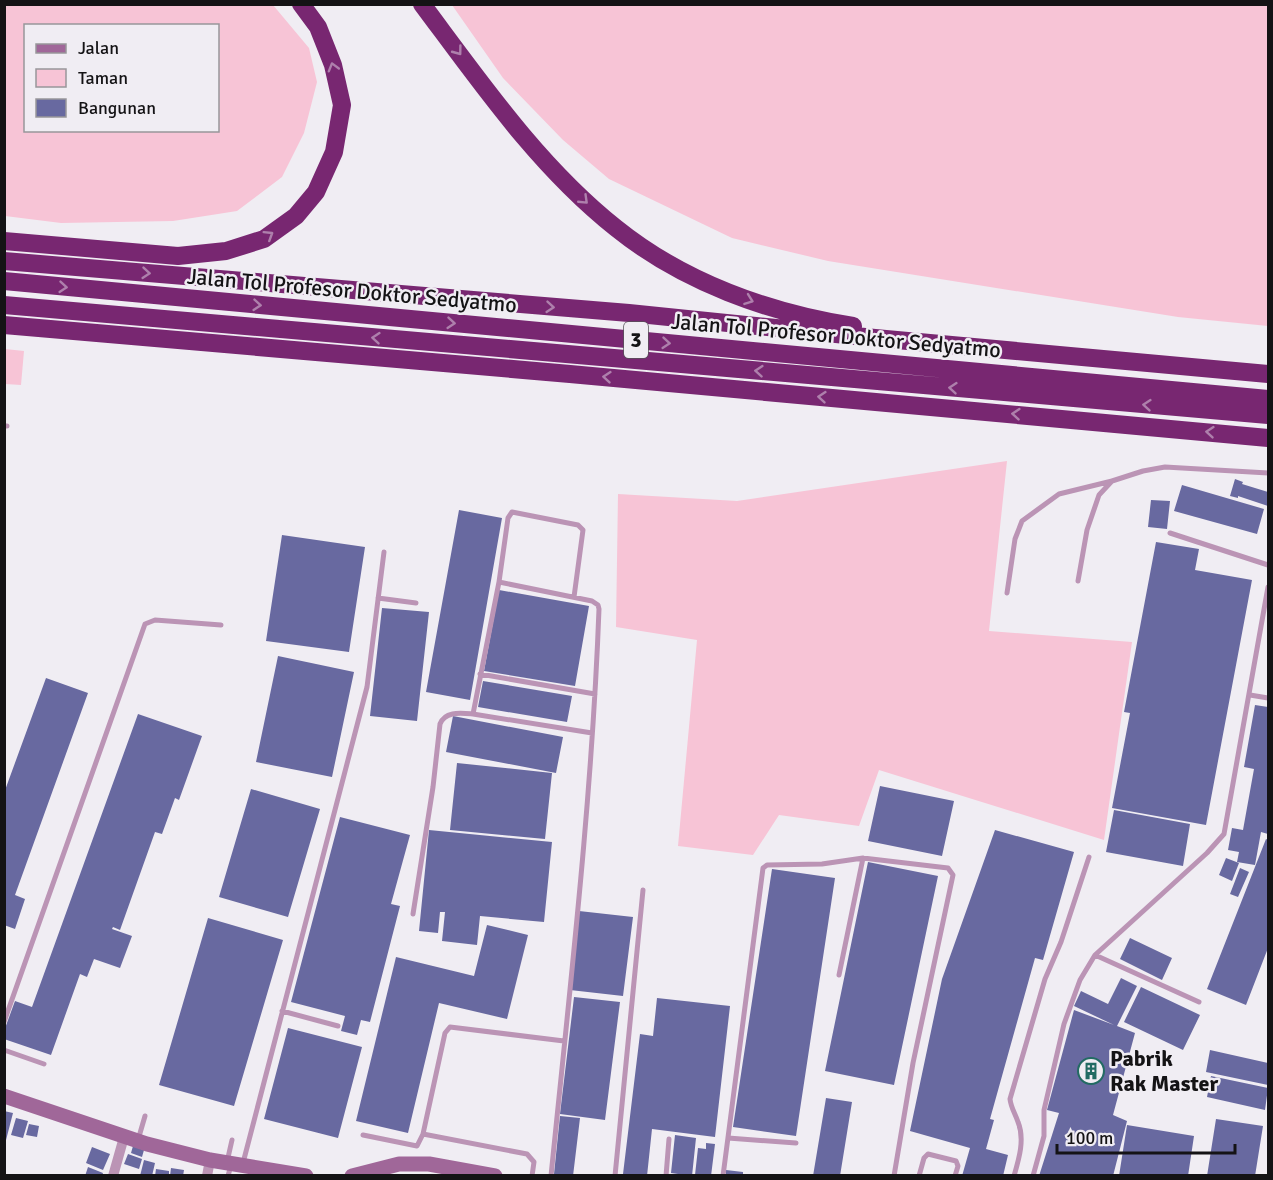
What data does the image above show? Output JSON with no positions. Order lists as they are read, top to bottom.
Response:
{
  "streets": {
    "highway": ["Jalan Tol Profesor Doktor Sedyatmo", "3"]
  },
  "places": {
    "building": ["Pabrik Rak Master"]
  },
  "legend": ["Jalan", "Taman", "Bangunan"],
  "scale_bar": "100 m"
}
